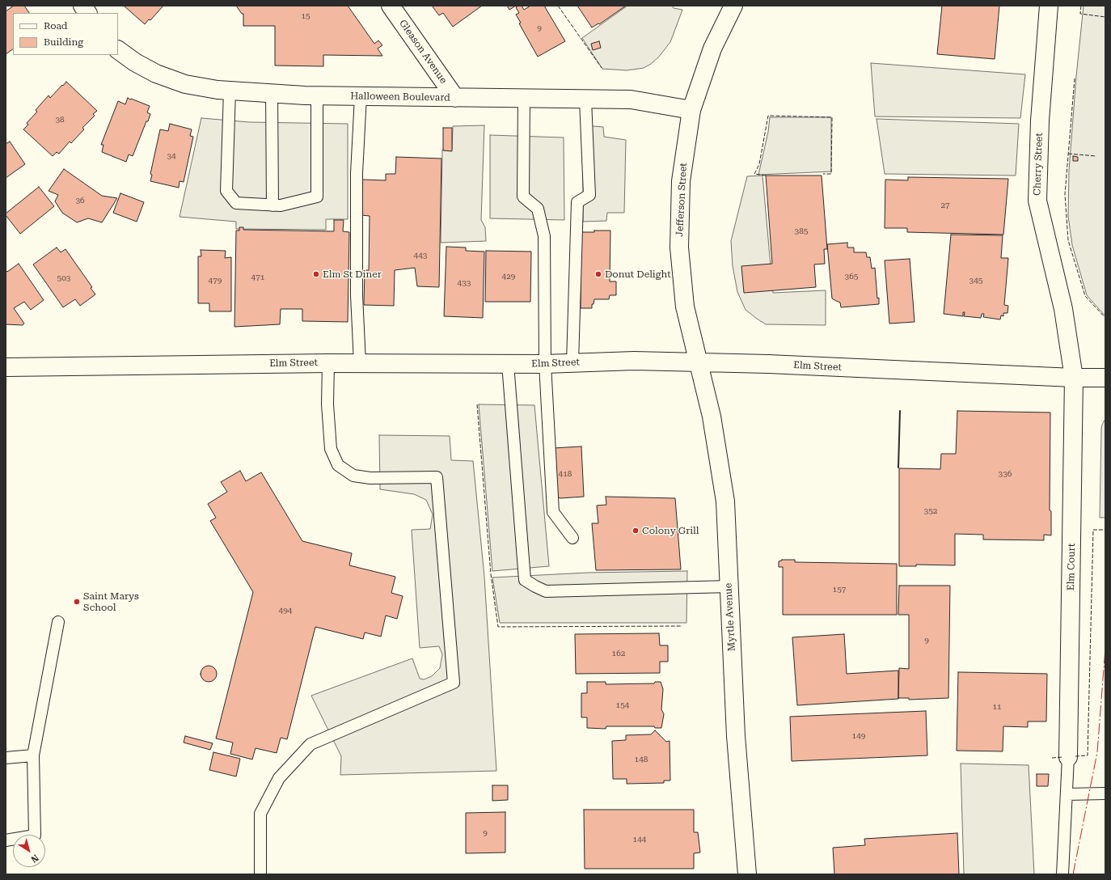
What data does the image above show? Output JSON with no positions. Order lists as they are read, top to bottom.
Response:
{
  "streets": {
    "street": [
      "Gleason Avenue",
      "Halloween Boulevard",
      "Cherry Street",
      "Jefferson Street",
      "Elm Street",
      "Elm Court",
      "Myrtle Avenue"
    ]
  },
  "crossings": [
    ["Gleason Avenue", "Halloween Boulevard"],
    ["Halloween Boulevard", "Jefferson Street"],
    ["Cherry Street", "Elm Street"],
    ["Cherry Street", "Elm Court"],
    ["Jefferson Street", "Elm Street"],
    ["Jefferson Street", "Myrtle Avenue"],
    ["Elm Street", "Elm Court"],
    ["Elm Street", "Myrtle Avenue"]
  ],
  "places": [
    "Elm St Diner",
    "Donut Delight",
    "Colony Grill",
    "Saint Marys School"
  ],
  "house_numbers": [
    "15",
    "9",
    "38",
    "34",
    "36",
    "27",
    "385",
    "443",
    "429",
    "365",
    "471",
    "503",
    "479",
    "345",
    "433",
    "418",
    "336",
    "352",
    "157",
    "494",
    "9",
    "162",
    "154",
    "11",
    "149",
    "148",
    "9",
    "144"
  ],
  "legend": ["Road", "Building"],
  "north": "bottom right"
}
